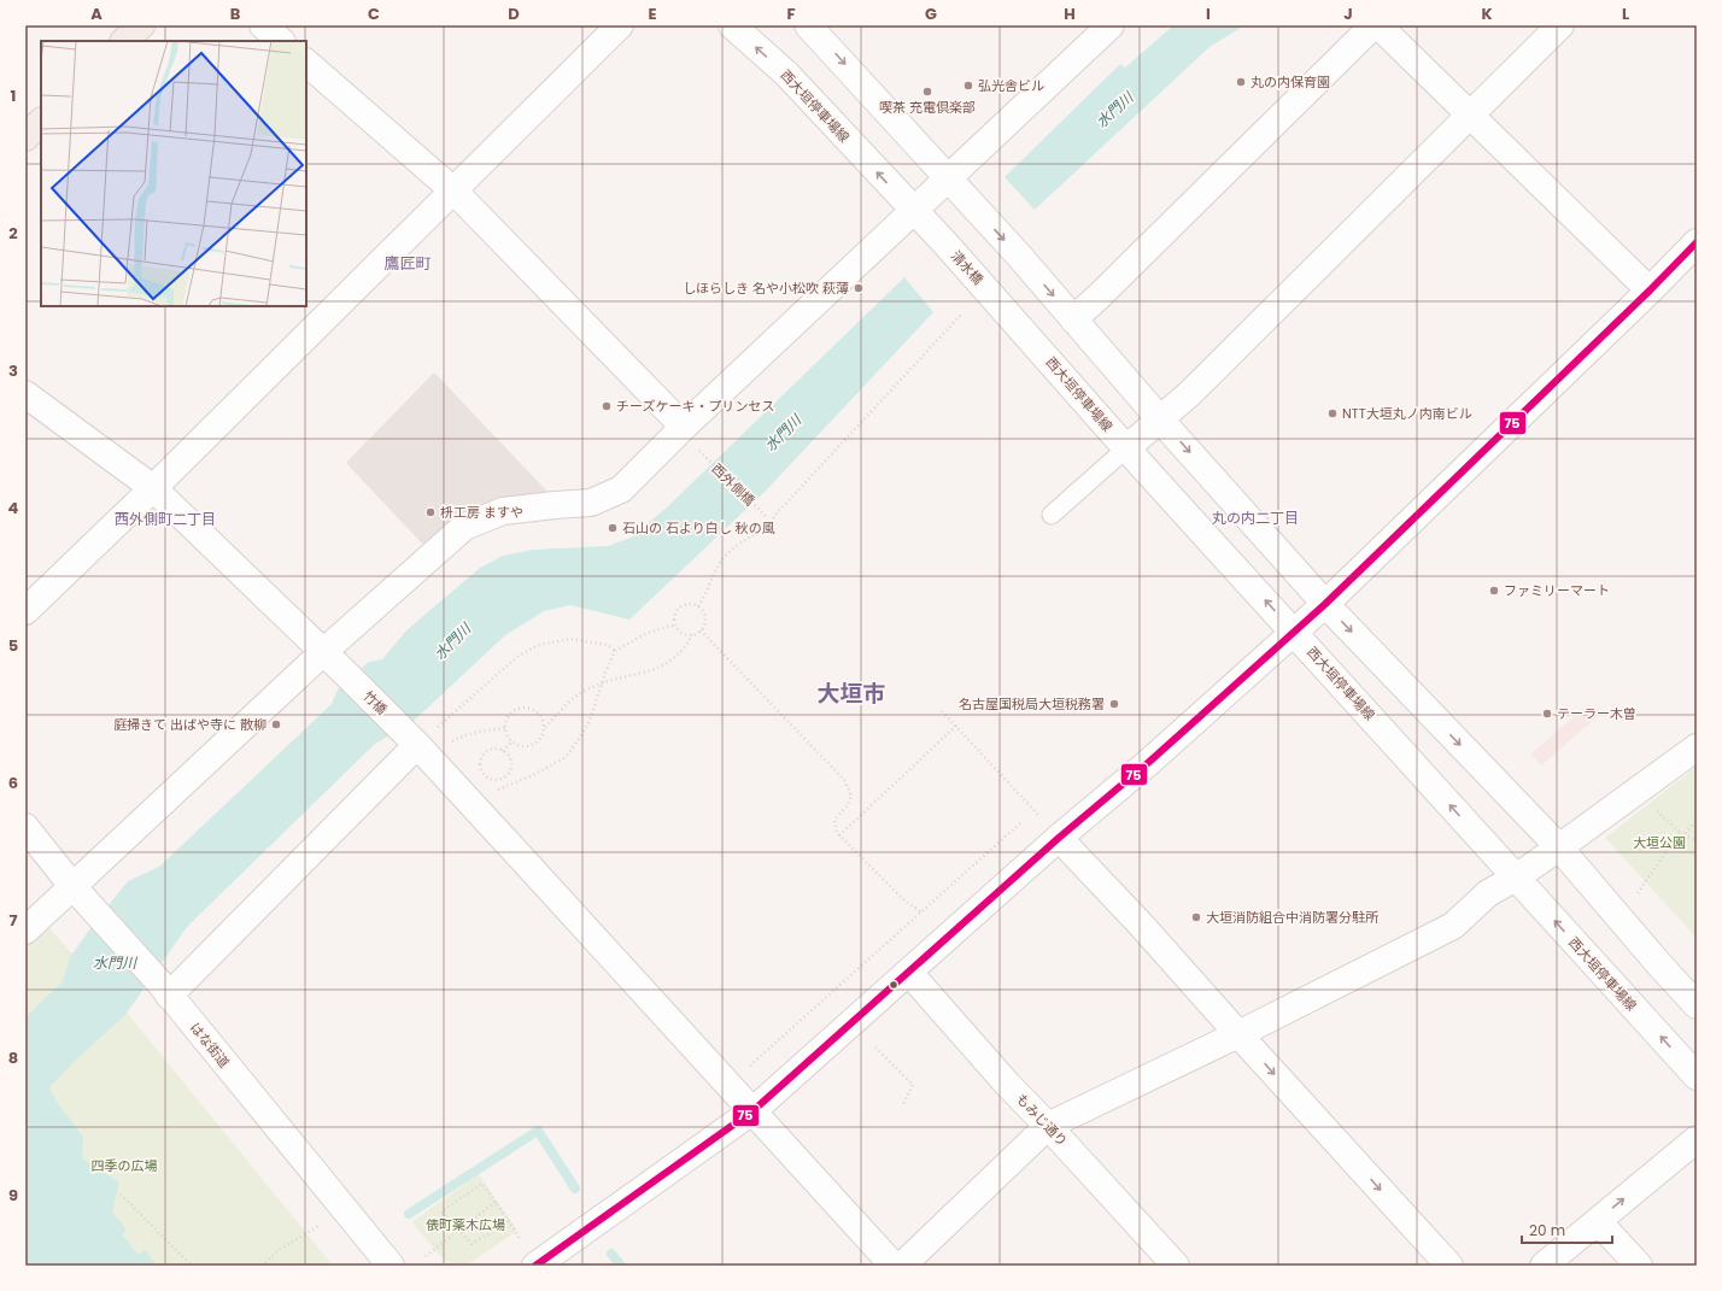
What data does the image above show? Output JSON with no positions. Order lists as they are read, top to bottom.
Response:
{
  "streets": {
    "street": [
      "西大垣停車場線",
      "清水橋",
      "竹橋",
      "はな街道",
      "もみじ通り"
    ],
    "path": ["西外側橋"]
  },
  "crossings": [
    ["西大垣停車場線", "清水橋"]
  ],
  "districts": [
    "鷹匠町",
    "丸の内二丁目",
    "西外側町二丁目",
    "大垣市"
  ],
  "water": ["水門川"],
  "parks": ["大垣公園", "四季の広場", "俵町薬木広場"],
  "places": [
    "丸の内保育園",
    "弘光舎ビル",
    "喫茶 充電倶楽部",
    "しほらしき 名や小松吹 萩薄",
    "チーズケーキ・プリンセス",
    "NTT大垣丸ノ内南ビル",
    "枡工房 ますや",
    "石山の 石より白し 秋の風",
    "ファミリーマート",
    "名古屋国税局大垣税務署",
    "テーラー木曽",
    "庭掃きて 出ばや寺に 散柳",
    "大垣消防組合中消防署分駐所"
  ],
  "lines": ["transit line 75"],
  "scale_bar": "20 m",
  "grid": {
    "columns": [
      "A",
      "B",
      "C",
      "D",
      "E",
      "F",
      "G",
      "H",
      "I",
      "J",
      "K",
      "L"
    ],
    "rows": [
      "1",
      "2",
      "3",
      "4",
      "5",
      "6",
      "7",
      "8",
      "9"
    ]
  }
}
